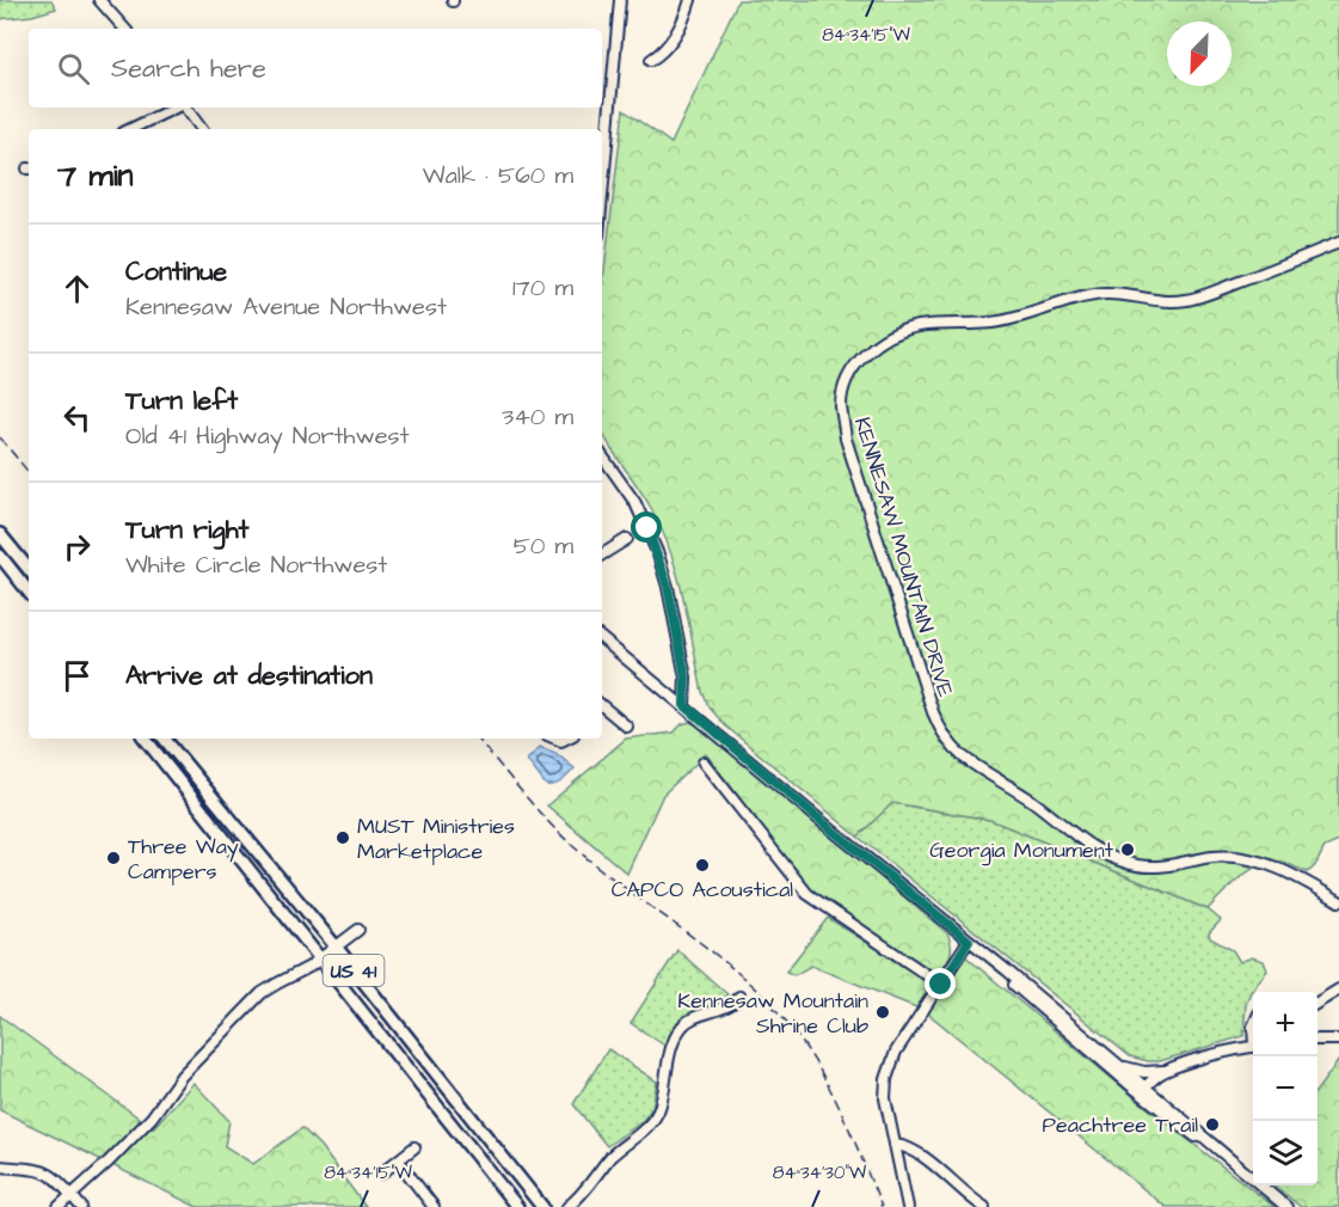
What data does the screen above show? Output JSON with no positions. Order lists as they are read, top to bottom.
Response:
{
  "streets": {
    "main road": ["US 41"],
    "street": ["KENNESAW MOUNTAIN DRIVE"]
  },
  "places": [
    "MUST Ministries Marketplace",
    "Georgia Monument",
    "Three Way Campers",
    "CAPCO Acoustical",
    "Kennesaw Mountain Shrine Club",
    "Peachtree Trail"
  ],
  "north": "bottom left",
  "page": {
    "search": "Search here",
    "heading": ["7 min", "Walk · 560 m"],
    "list": [
      ["Continue", "Kennesaw Avenue Northwest", "170 m"],
      ["Turn left", "Old 41 Highway Northwest", "340 m"],
      ["Turn right", "White Circle Northwest", "50 m"],
      "Arrive at destination"
    ],
    "map_buttons": ["+", "−"]
  },
  "coordinates": ["84°34'15\"W", "84°34'30\"W"]
}
